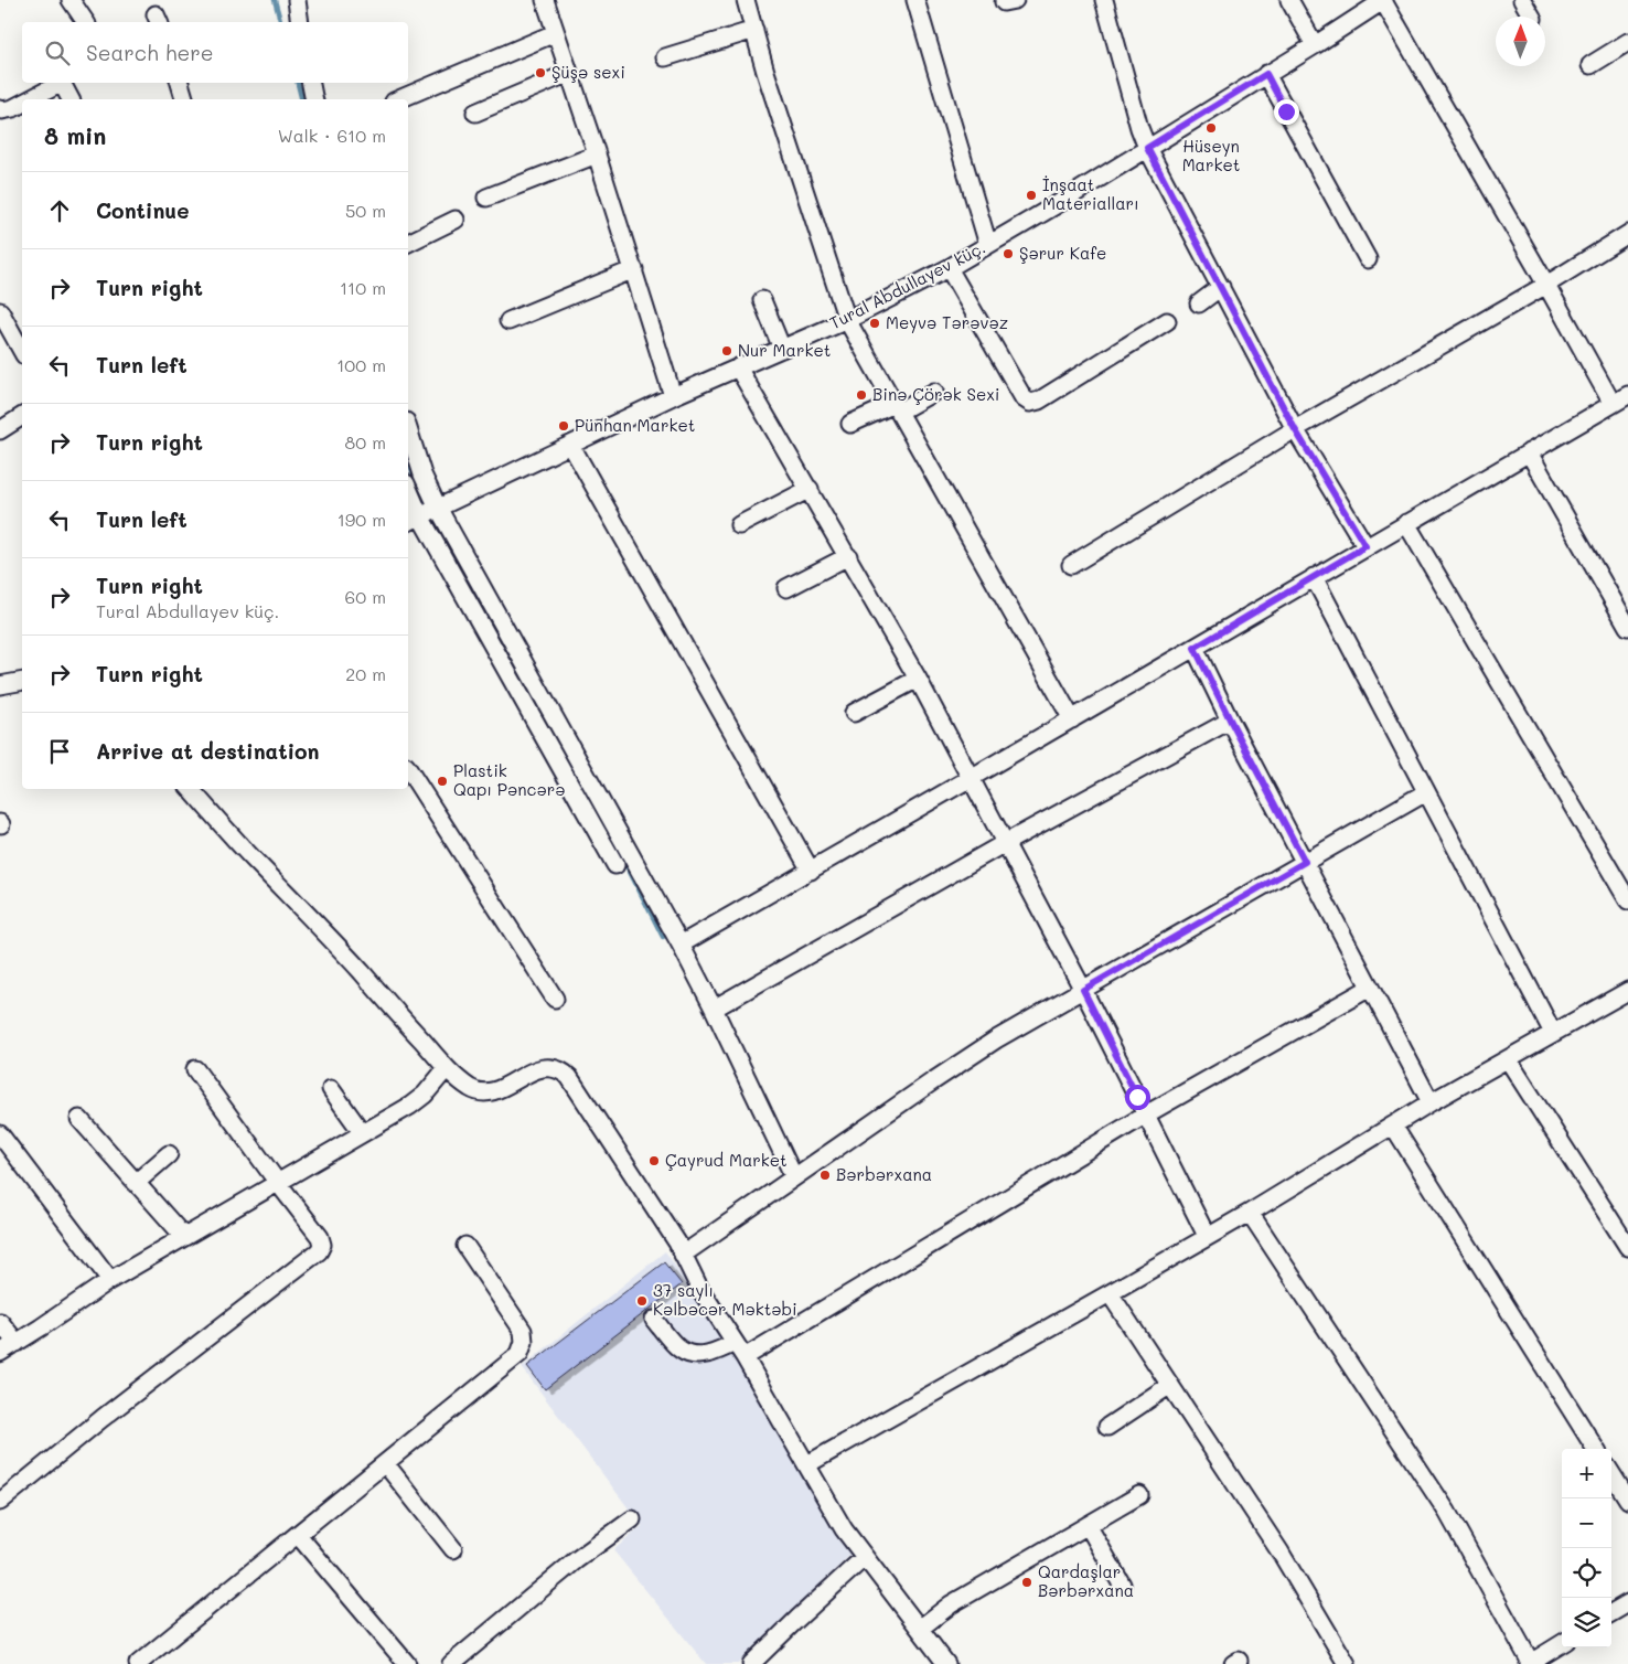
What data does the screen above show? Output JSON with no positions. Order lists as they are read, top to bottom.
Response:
{
  "streets": {
    "street": ["Tural Abdullayev küç."]
  },
  "places": [
    "Şüşə sexi",
    "Hüseyn Market",
    "İnşaat Materialları",
    "Şərur Kafe",
    "Meyvə Tərəvəz",
    "Nur Market",
    "Binə Çörək Sexi",
    "Pünhan Market",
    "Plastik Qapı Pəncərə",
    "Çayrud Market",
    "Bərbərxana",
    "37 saylı Kəlbəcər Məktəbi",
    "Qardaşlar Bərbərxana"
  ],
  "north": "top",
  "page": {
    "search": "Search here",
    "heading": ["8 min", "Walk · 610 m"],
    "list": [
      ["Continue", "50 m"],
      ["Turn right", "110 m"],
      ["Turn left", "100 m"],
      ["Turn right", "80 m"],
      ["Turn left", "190 m"],
      ["Turn right", "Tural Abdullayev küç.", "60 m"],
      ["Turn right", "20 m"],
      "Arrive at destination"
    ],
    "map_buttons": ["+", "−"]
  }
}
